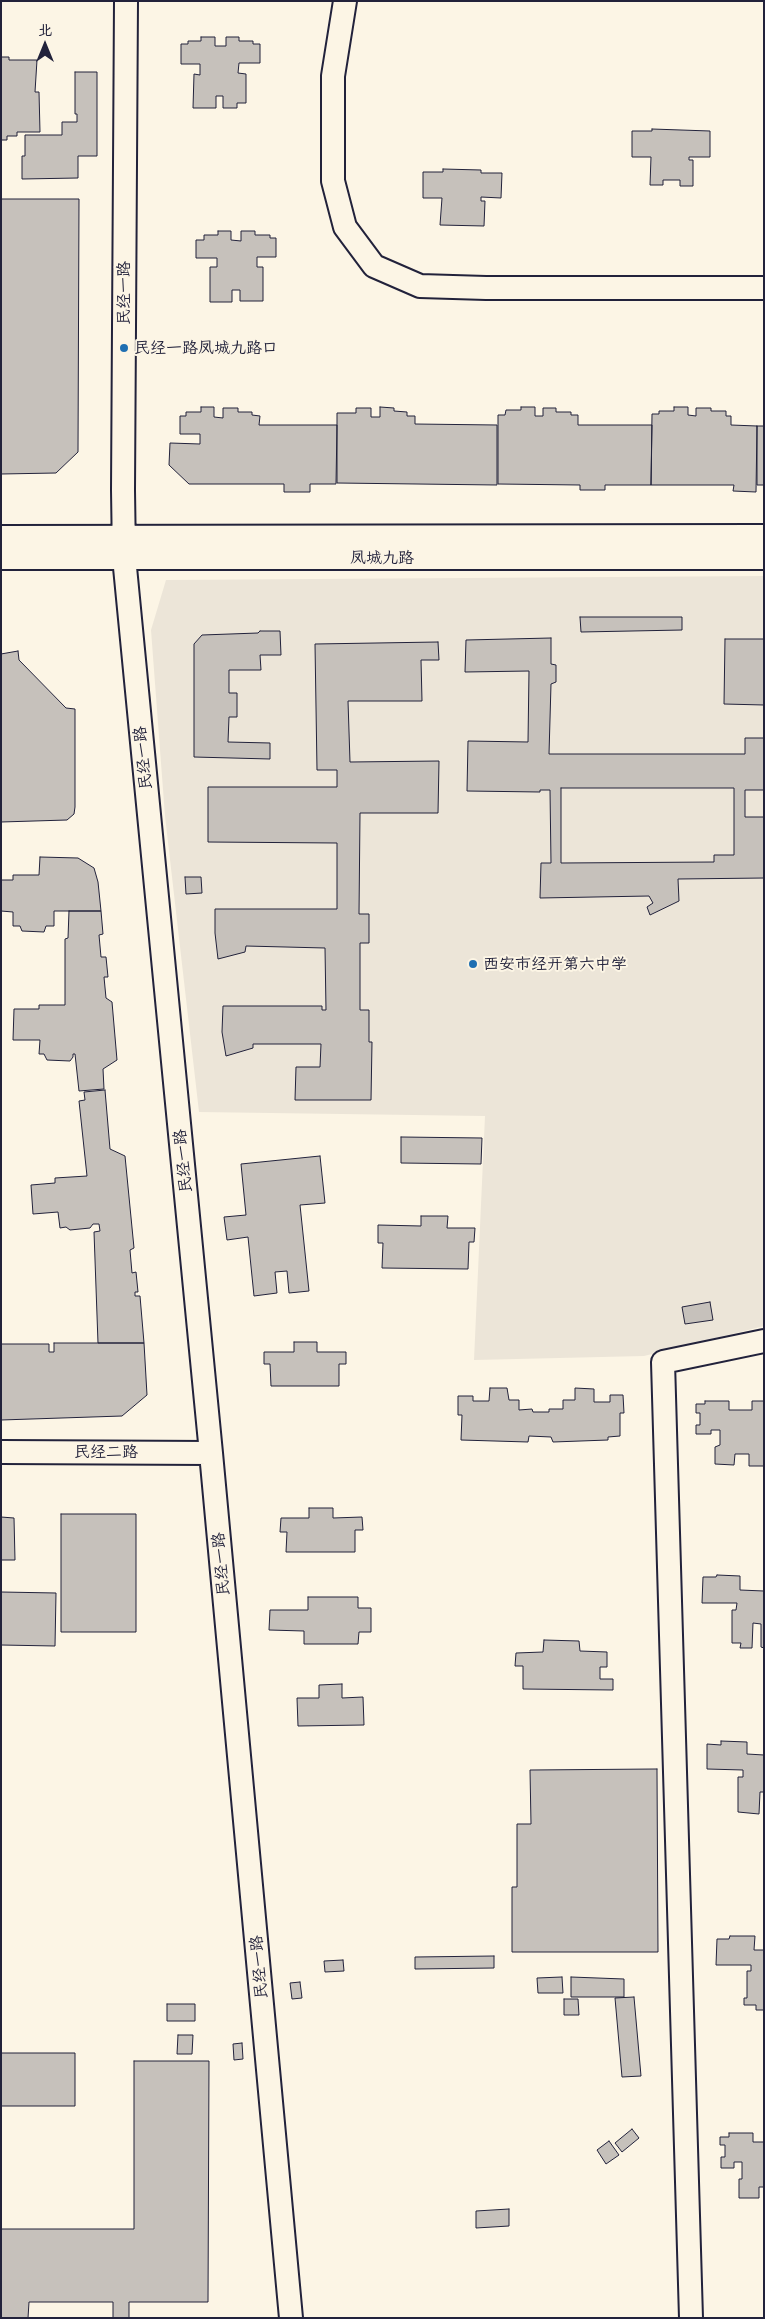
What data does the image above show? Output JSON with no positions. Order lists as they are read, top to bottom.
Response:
{
  "streets": {
    "street": ["民经一路", "凤城九路", "民经二路"]
  },
  "crossings": [
    ["民经一路", "凤城九路"],
    ["民经一路", "民经二路"]
  ],
  "places": ["民经一路凤城九路口", "西安市经开第六中学"],
  "north": "top"
}
